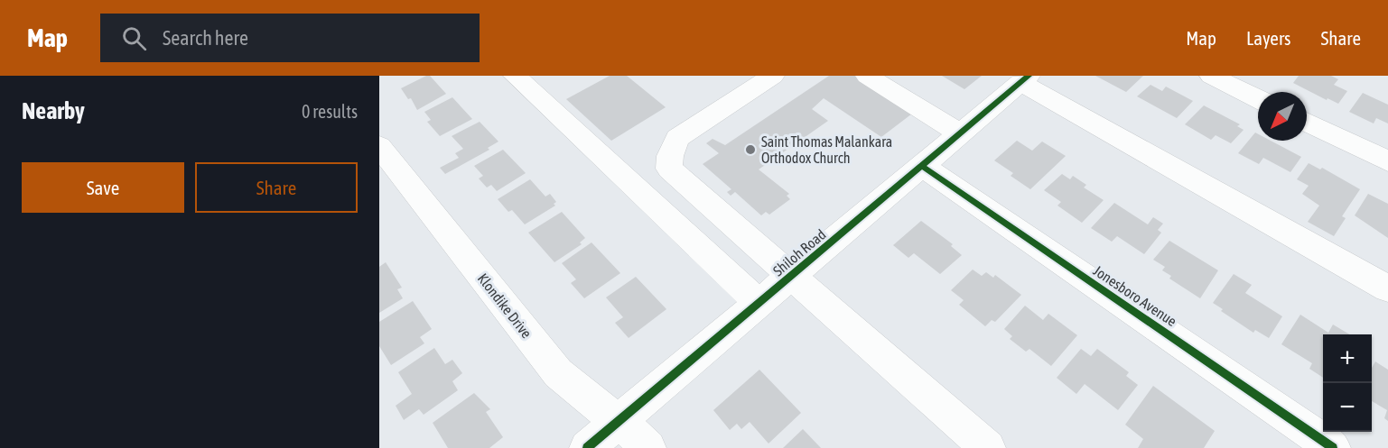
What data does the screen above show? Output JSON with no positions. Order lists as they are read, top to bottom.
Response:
{
  "streets": {
    "street": ["Shiloh Road", "Jonesboro Avenue", "Klondike Drive"]
  },
  "crossings": [
    ["Shiloh Road", "Jonesboro Avenue"],
    ["Shiloh Road", "Klondike Drive"]
  ],
  "places": ["Saint Thomas Malankara Orthodox Church"],
  "north": "bottom left",
  "page": {
    "header": "Map",
    "search": "Search here",
    "nav": ["Map", "Layers", "Share"],
    "heading": ["Nearby", "0 results"],
    "buttons": ["Save", "Share"],
    "map_buttons": ["+", "−"]
  }
}
